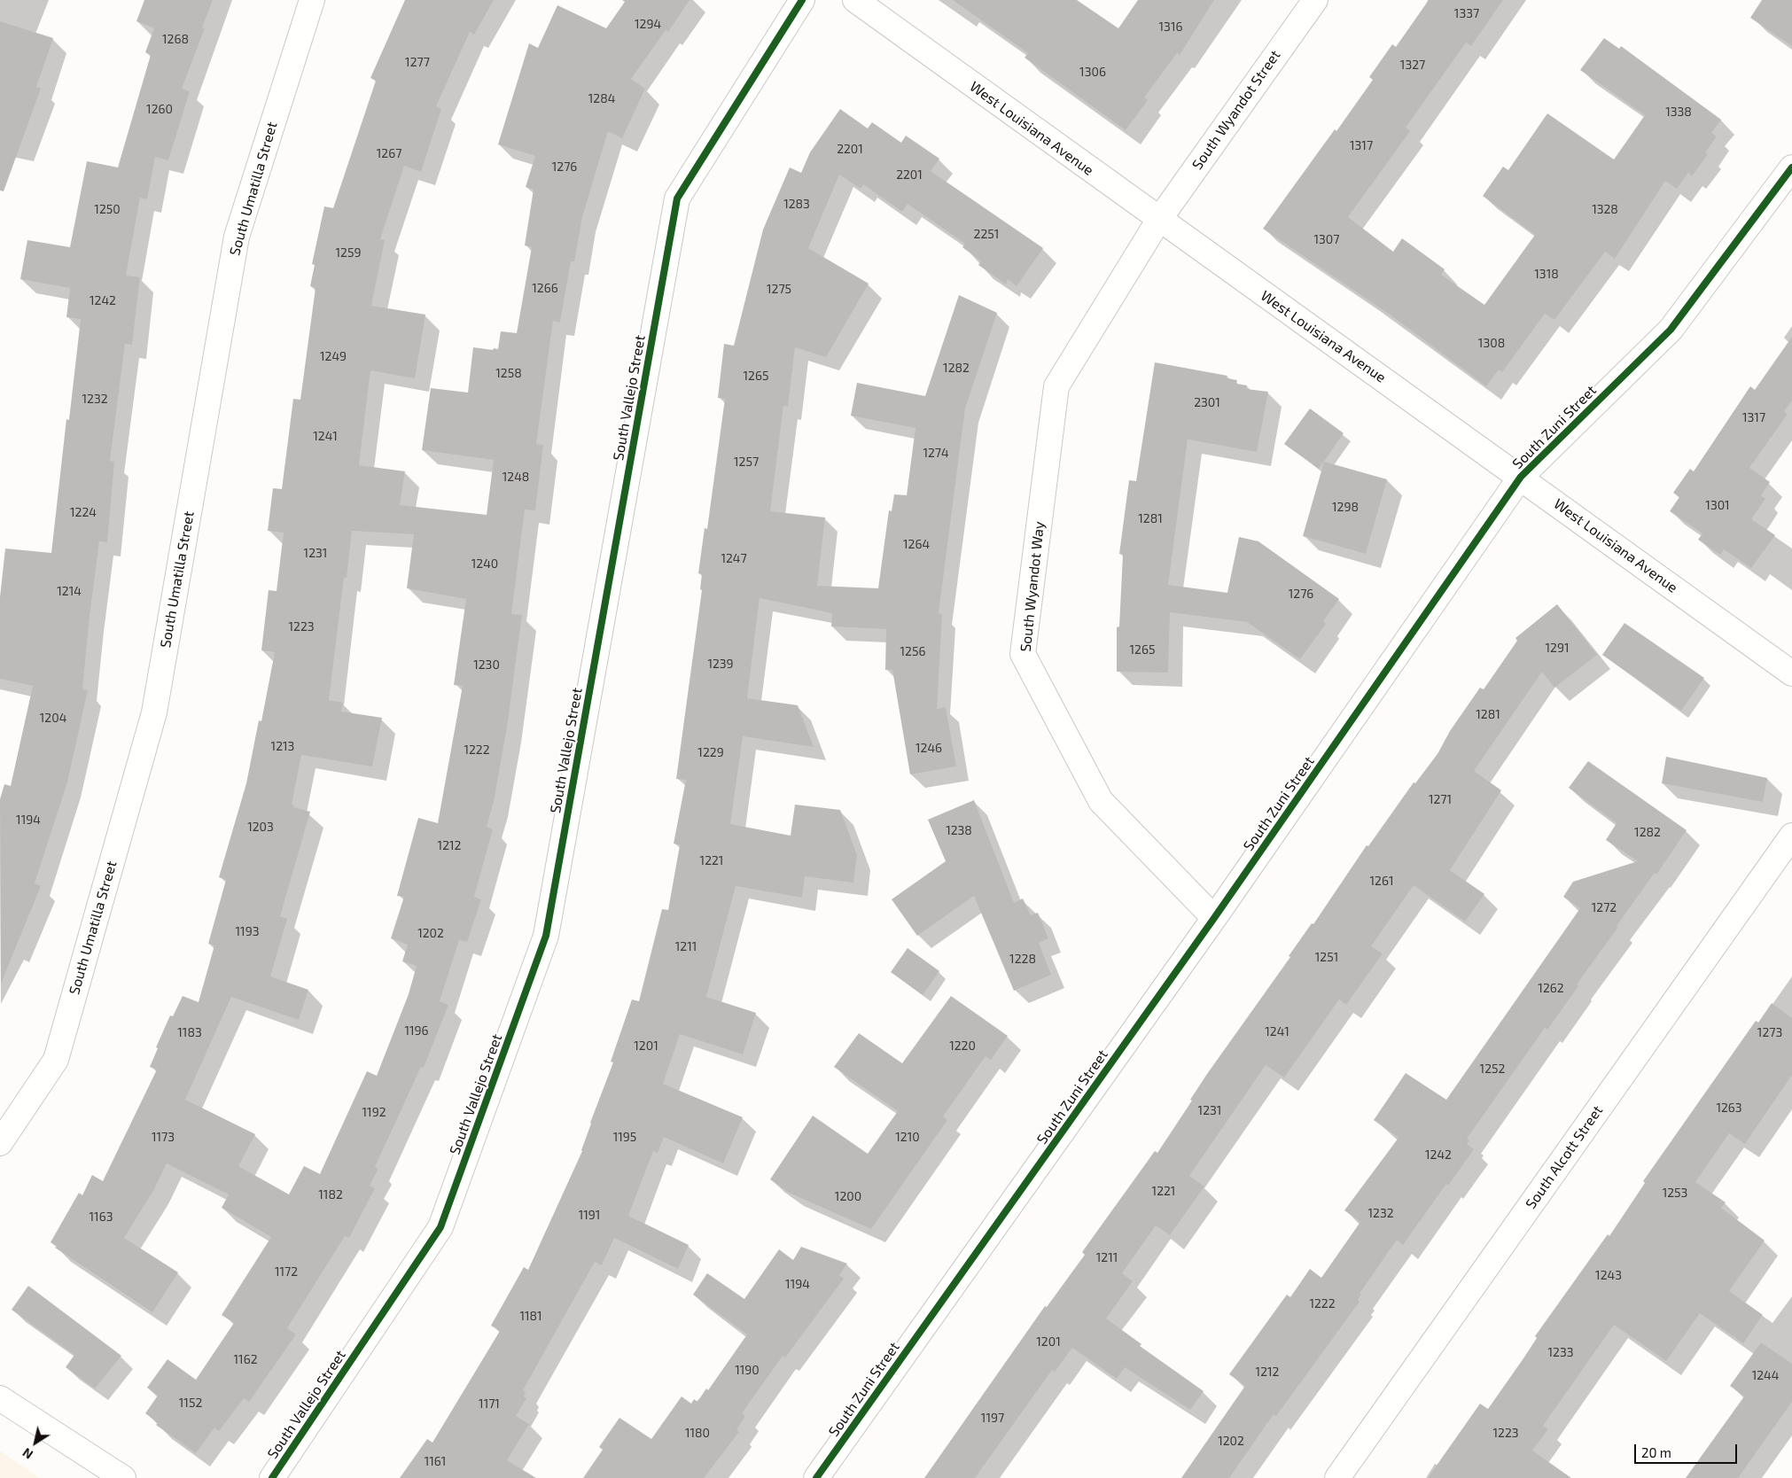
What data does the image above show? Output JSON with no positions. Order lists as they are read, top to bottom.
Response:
{
  "streets": {
    "street": [
      "South Wyandot Street",
      "West Louisiana Avenue",
      "South Umatilla Street",
      "South Vallejo Street",
      "South Zuni Street",
      "South Wyandot Way",
      "South Alcott Street"
    ]
  },
  "crossings": [
    ["South Wyandot Street", "West Louisiana Avenue"],
    ["South Wyandot Street", "South Wyandot Way"],
    ["West Louisiana Avenue", "South Zuni Street"],
    ["West Louisiana Avenue", "South Wyandot Way"],
    ["South Zuni Street", "South Wyandot Way"]
  ],
  "house_numbers": [
    "1337",
    "1294",
    "1316",
    "1268",
    "1277",
    "1327",
    "1306",
    "1284",
    "1260",
    "1338",
    "1317",
    "2201",
    "1267",
    "1276",
    "2201",
    "1283",
    "1250",
    "1328",
    "2251",
    "1307",
    "1259",
    "1318",
    "1266",
    "1275",
    "1242",
    "1308",
    "1249",
    "1282",
    "1258",
    "1265",
    "1232",
    "2301",
    "1317",
    "1241",
    "1274",
    "1257",
    "1248",
    "1301",
    "1298",
    "1224",
    "1281",
    "1264",
    "1231",
    "1247",
    "1240",
    "1214",
    "1276",
    "1223",
    "1291",
    "1265",
    "1256",
    "1239",
    "1230",
    "1281",
    "1204",
    "1213",
    "1246",
    "1222",
    "1229",
    "1271",
    "1194",
    "1203",
    "1238",
    "1282",
    "1212",
    "1221",
    "1261",
    "1272",
    "1193",
    "1202",
    "1211",
    "1251",
    "1228",
    "1262",
    "1196",
    "1241",
    "1183",
    "1273",
    "1201",
    "1220",
    "1252",
    "1263",
    "1231",
    "1192",
    "1173",
    "1195",
    "1210",
    "1242",
    "1221",
    "1253",
    "1182",
    "1200",
    "1232",
    "1191",
    "1163",
    "1211",
    "1172",
    "1243",
    "1194",
    "1222",
    "1181",
    "1201",
    "1233",
    "1162",
    "1190",
    "1212",
    "1244",
    "1152",
    "1171",
    "1197",
    "1180",
    "1223",
    "1202",
    "1161"
  ],
  "scale_bar": "20 m",
  "north": "bottom left"
}
